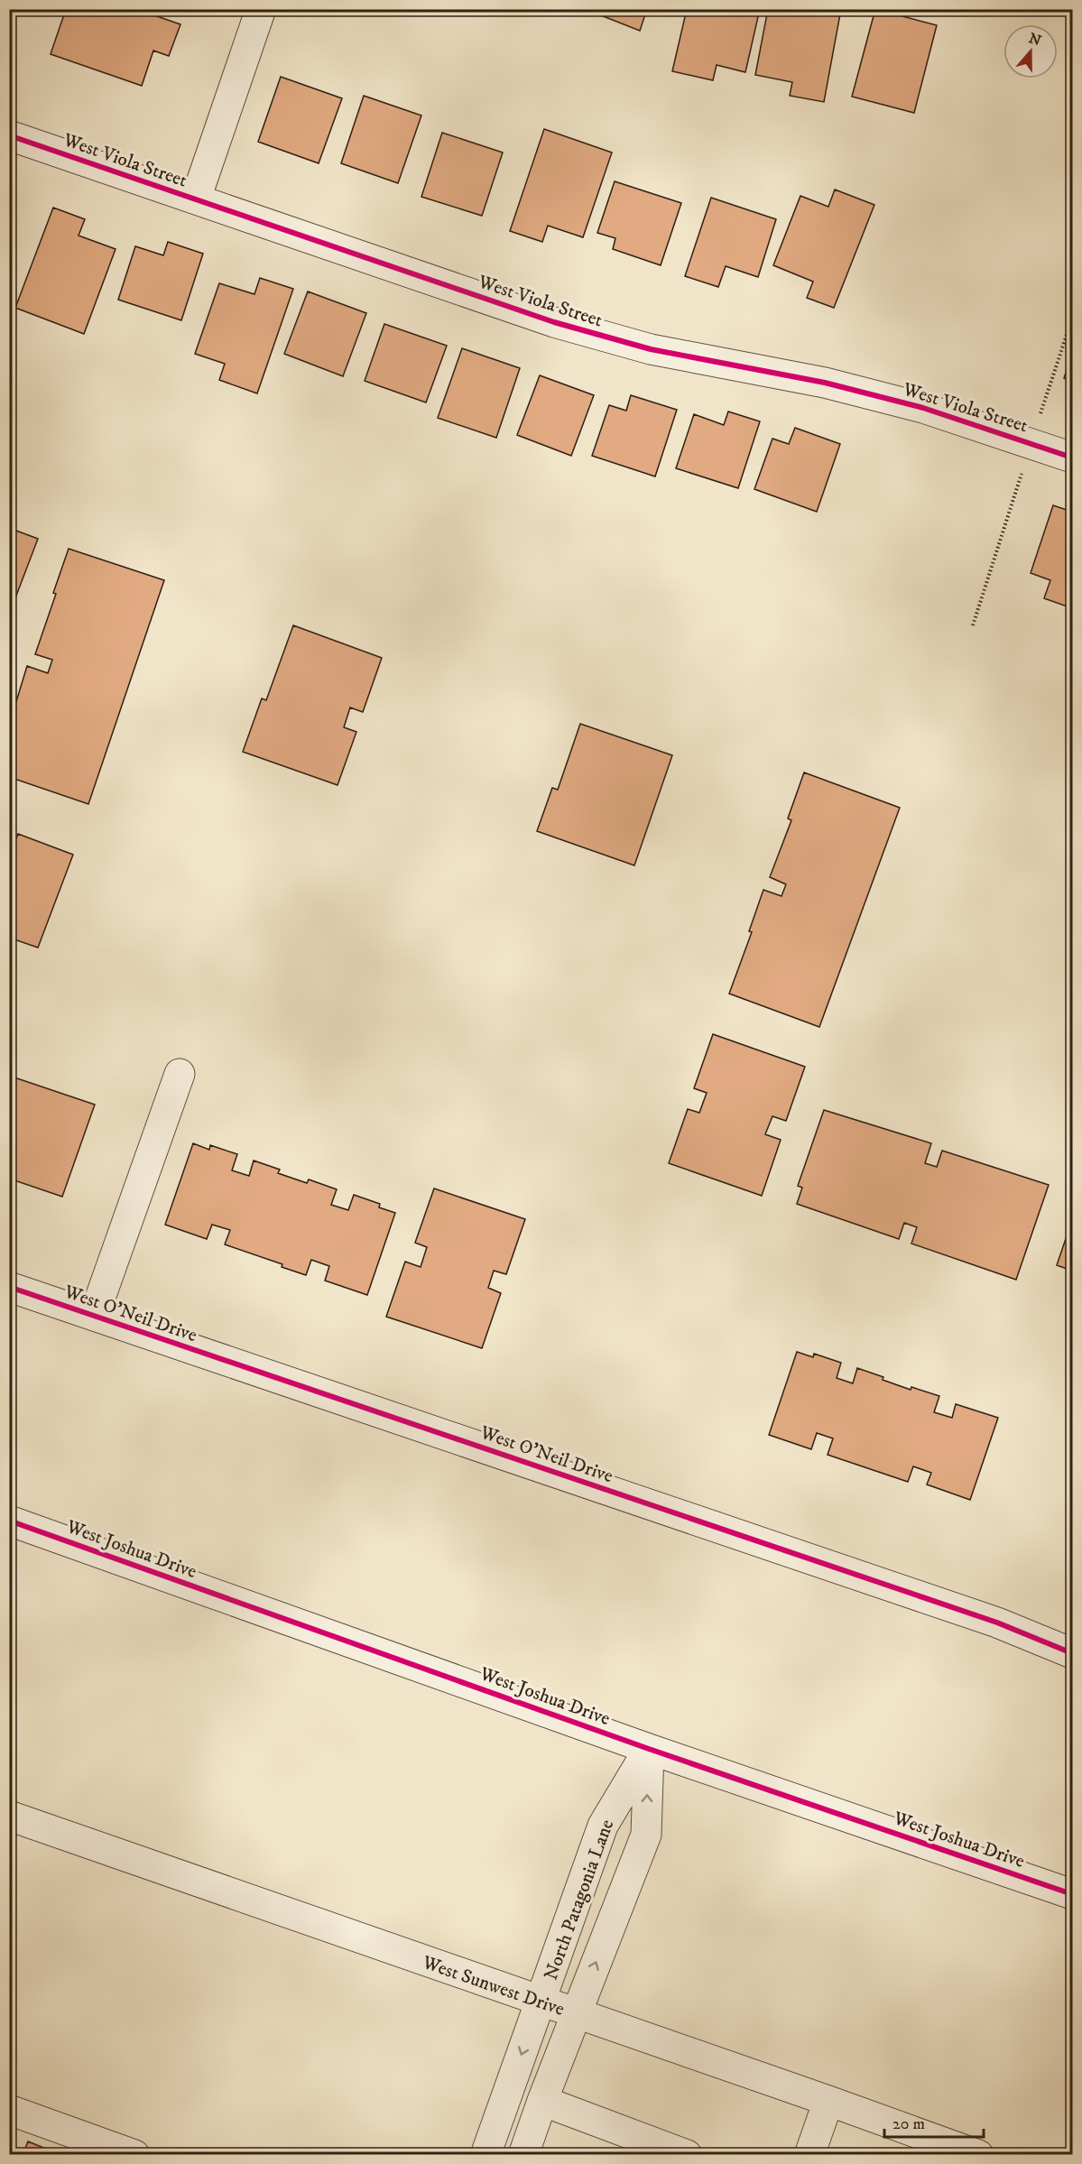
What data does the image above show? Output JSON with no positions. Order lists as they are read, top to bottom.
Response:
{
  "streets": {
    "street": [
      "West Viola Street",
      "West O'Neil Drive",
      "West Joshua Drive",
      "North Patagonia Lane",
      "West Sunwest Drive"
    ]
  },
  "crossings": [
    ["West Joshua Drive", "North Patagonia Lane"],
    ["North Patagonia Lane", "West Sunwest Drive"]
  ],
  "scale_bar": "20 m",
  "north": "top"
}
